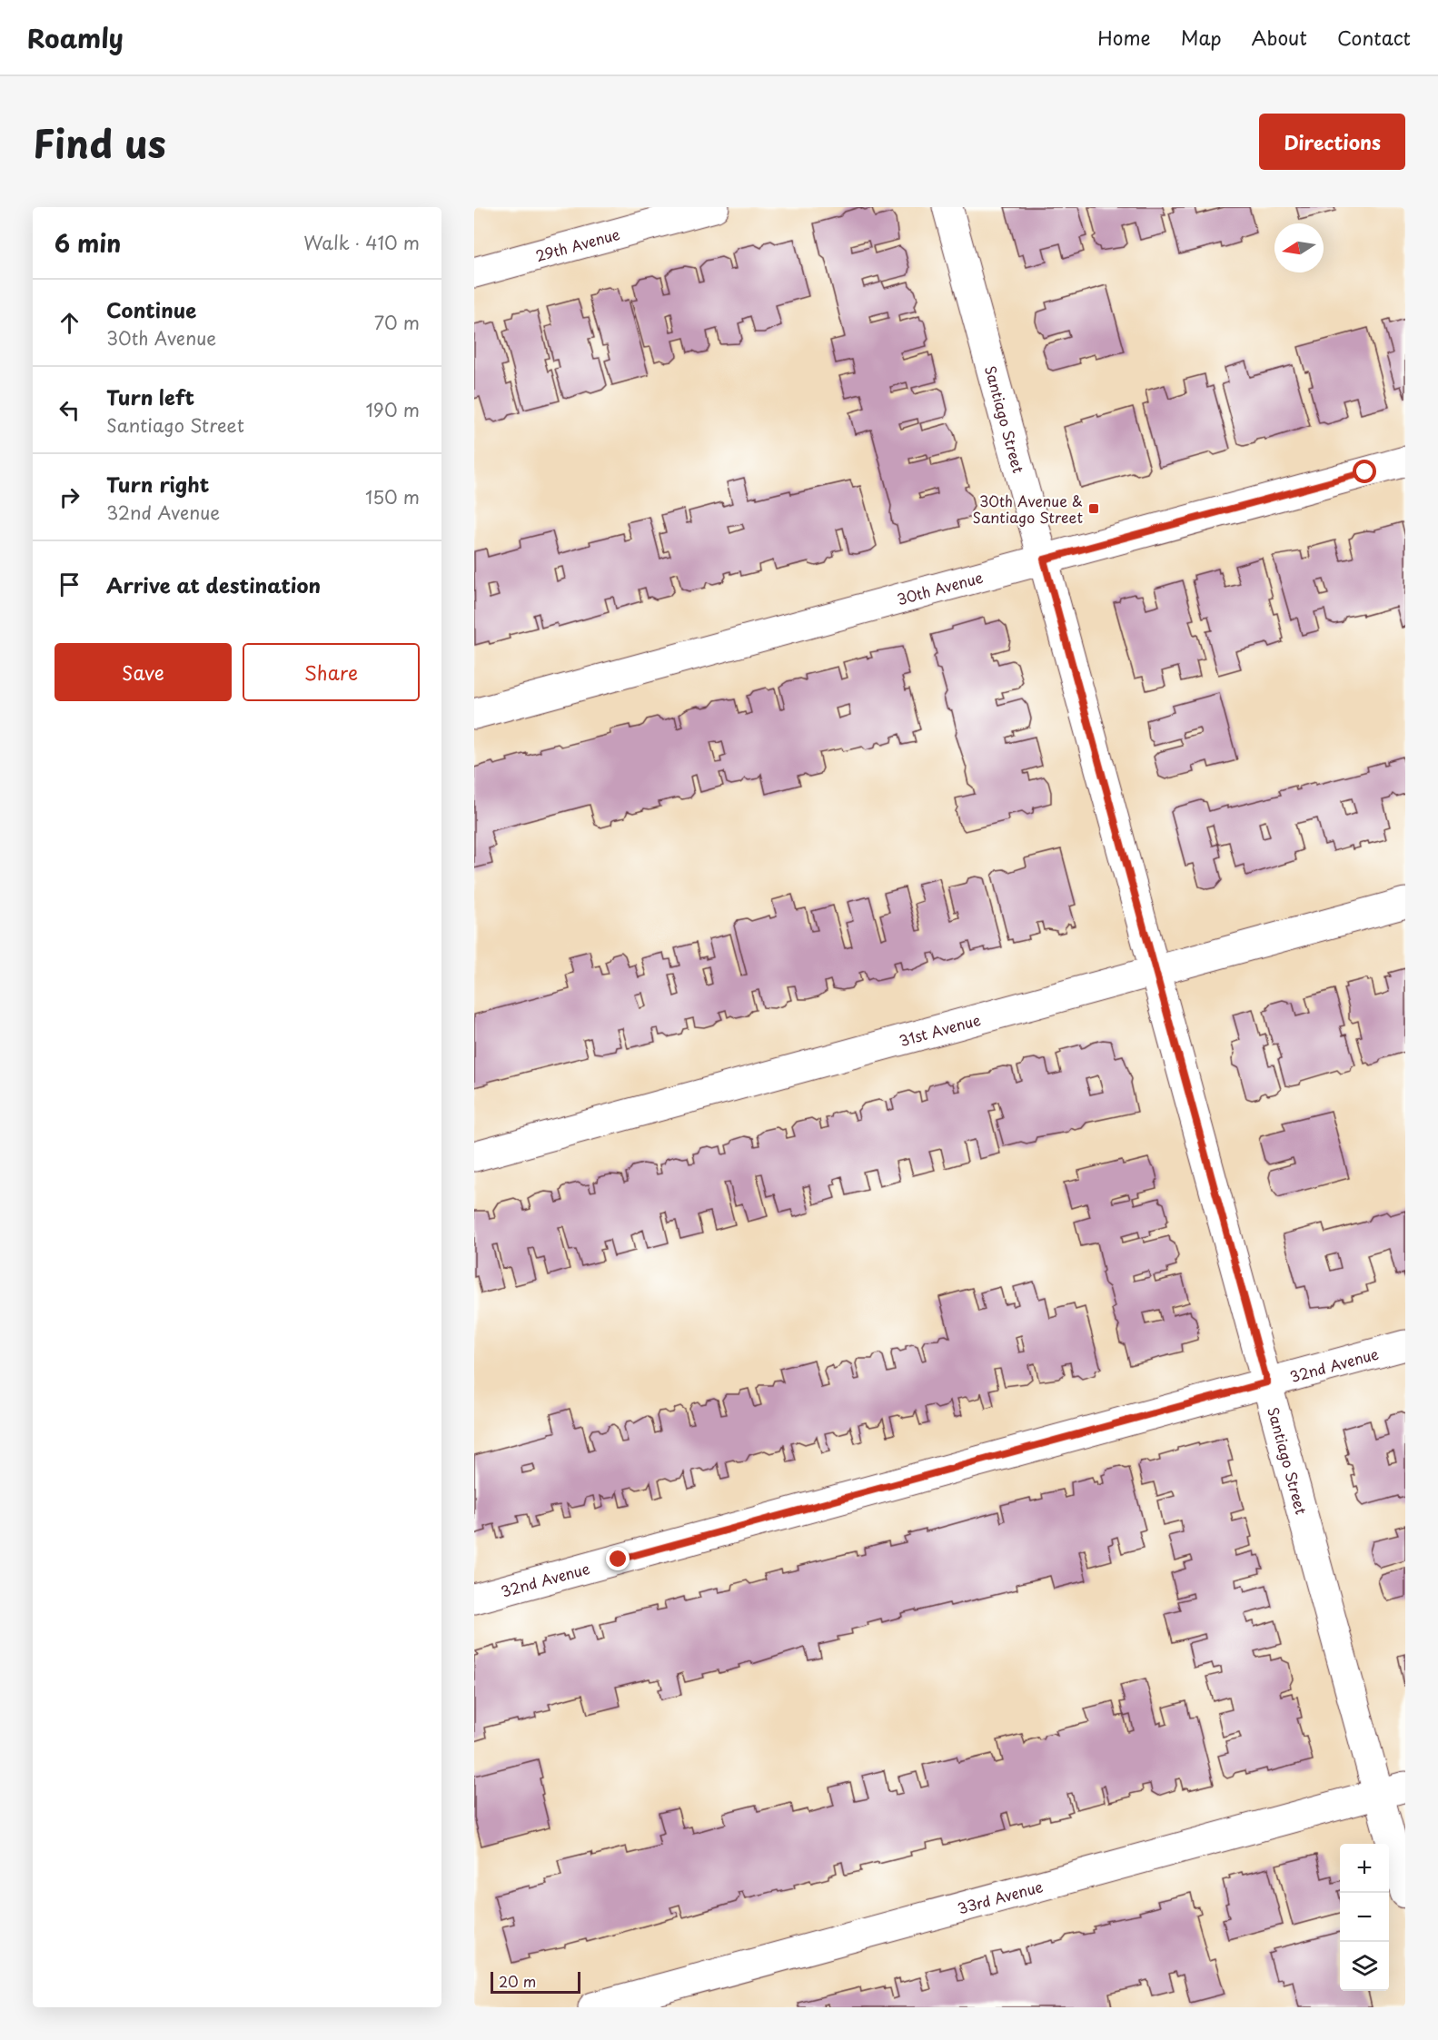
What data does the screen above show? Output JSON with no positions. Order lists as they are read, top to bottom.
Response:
{
  "streets": {
    "street": [
      "29th Avenue",
      "Santiago Street",
      "30th Avenue",
      "31st Avenue",
      "32nd Avenue",
      "33rd Avenue"
    ]
  },
  "crossings": [
    ["Santiago Street", "30th Avenue"],
    ["Santiago Street", "31st Avenue"],
    ["Santiago Street", "32nd Avenue"],
    ["Santiago Street", "33rd Avenue"]
  ],
  "places": {
    "transit": ["30th Avenue & Santiago Street"]
  },
  "scale_bar": "20 m",
  "north": "left",
  "page": {
    "header": "Roamly",
    "nav": [
      "Home",
      "Map",
      "About",
      "Contact"
    ],
    "title": "Find us",
    "buttons": [
      "Directions",
      ["Save", "Share"]
    ],
    "heading": ["6 min", "Walk · 410 m"],
    "list": [
      ["Continue", "30th Avenue", "70 m"],
      ["Turn left", "Santiago Street", "190 m"],
      ["Turn right", "32nd Avenue", "150 m"],
      "Arrive at destination"
    ],
    "map_buttons": ["+", "−"],
    "scale": "20 m"
  }
}
